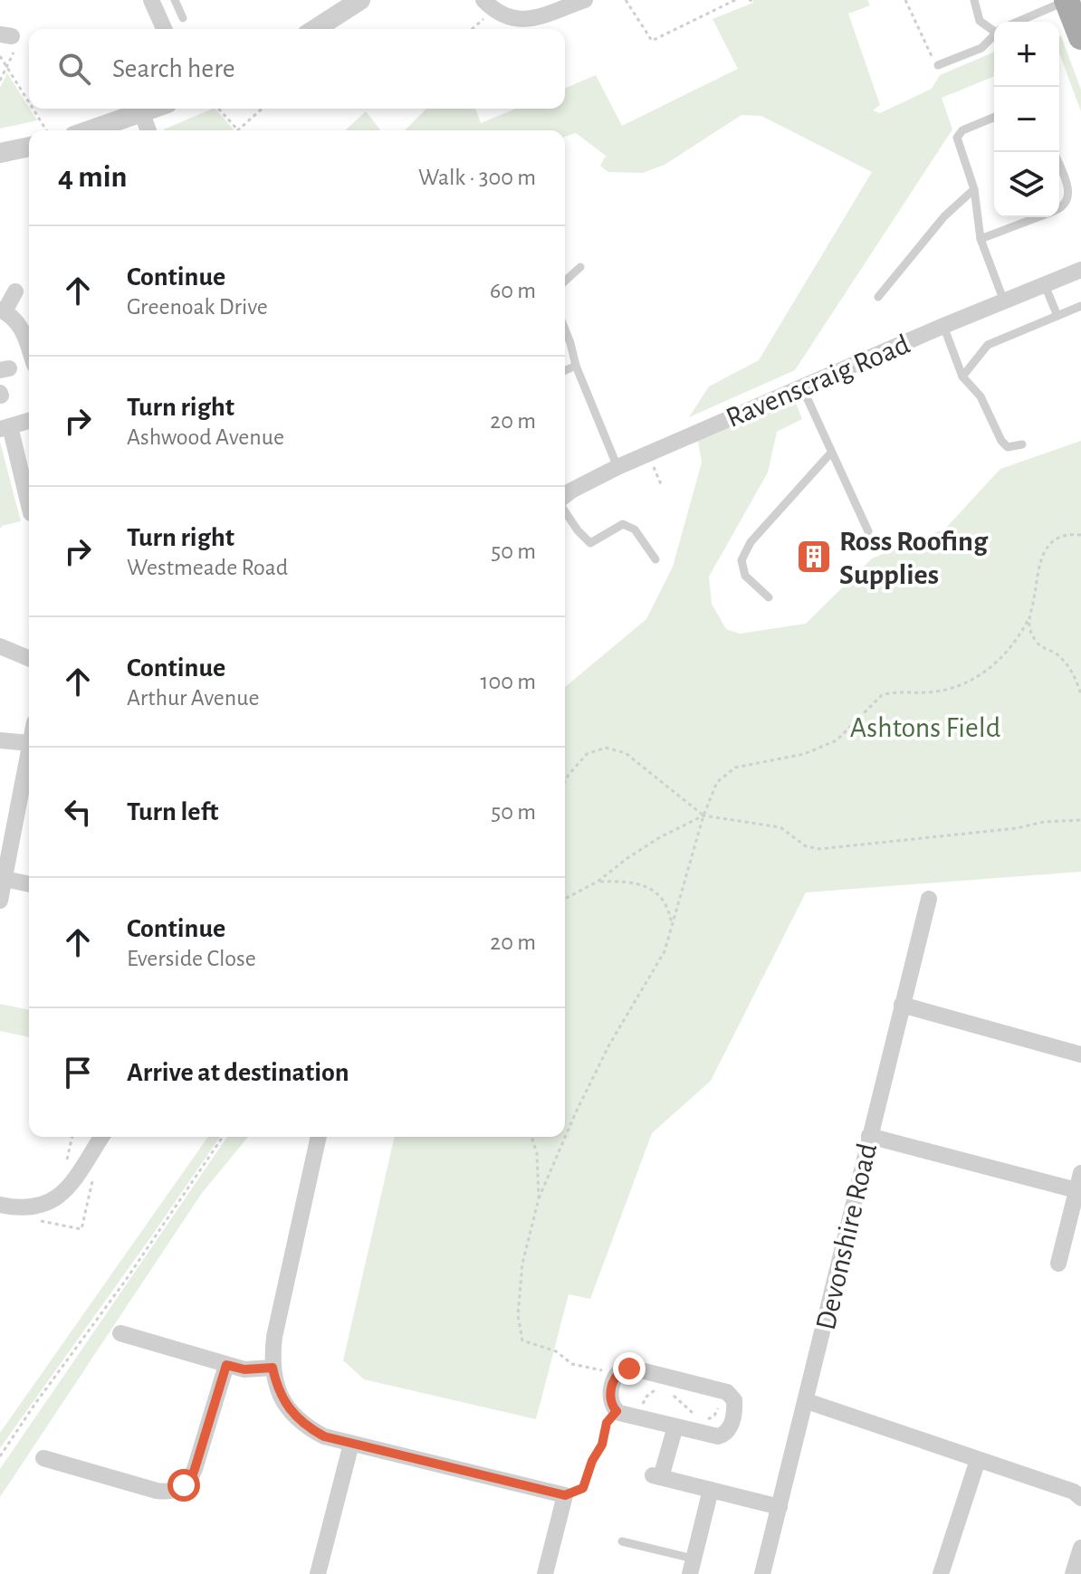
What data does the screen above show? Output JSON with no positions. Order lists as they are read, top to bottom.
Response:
{
  "streets": {
    "street": ["Ravenscraig Road", "Devonshire Road"]
  },
  "parks": ["Ashtons Field"],
  "places": {
    "building": ["Ross Roofing Supplies"]
  },
  "page": {
    "map_buttons": ["+", "−"],
    "search": "Search here",
    "heading": ["4 min", "Walk · 300 m"],
    "list": [
      ["Continue", "Greenoak Drive", "60 m"],
      ["Turn right", "Ashwood Avenue", "20 m"],
      ["Turn right", "Westmeade Road", "50 m"],
      ["Continue", "Arthur Avenue", "100 m"],
      ["Turn left", "50 m"],
      ["Continue", "Everside Close", "20 m"],
      "Arrive at destination"
    ]
  }
}
